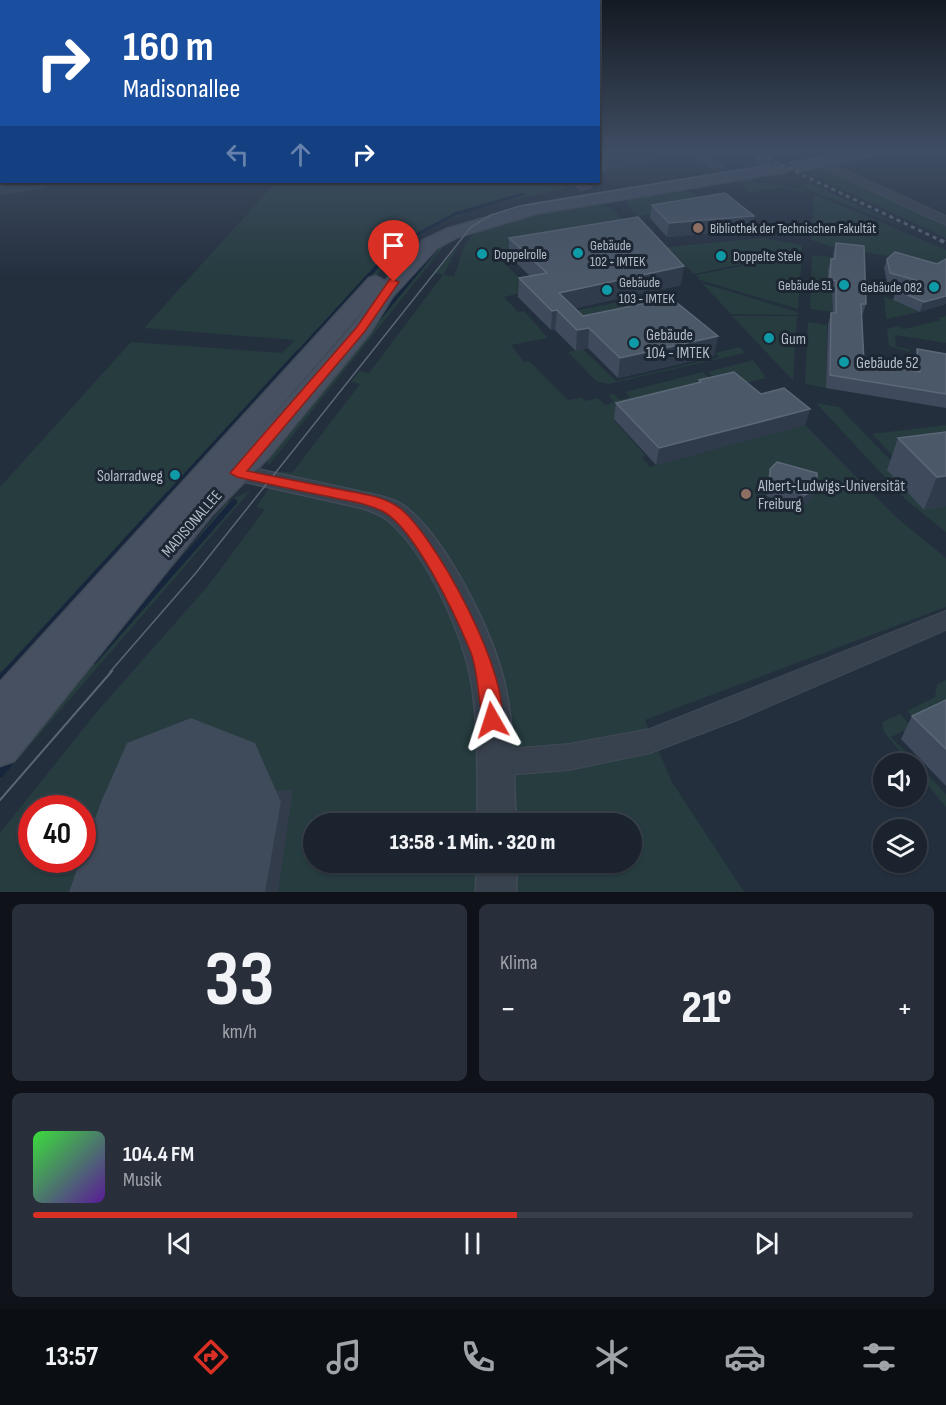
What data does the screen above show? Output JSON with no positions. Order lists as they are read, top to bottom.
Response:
{
  "streets": {
    "main road": ["MADISONALLEE"]
  },
  "places": [
    "Bibliothek der Technischen Fakultät",
    "Gebäude 102 - IMTEK",
    "Doppelrolle",
    "Doppelte Stele",
    "Gebäude 51",
    "Gebäude 082",
    "Gebäude 103 - IMTEK",
    "Gum",
    "Gebäude 104 - IMTEK",
    "Gebäude 52",
    "Solarradweg",
    "Albert-Ludwigs-Universität Freiburg"
  ],
  "page": {
    "turn": ["160 m", "Madisonallee"],
    "limit": "40",
    "trip": "13:58 · 1 Min. · 320 m",
    "tile": [
      ["33", "km/h"],
      "Klima"
    ],
    "heat": ["−", "21°", "+"],
    "song": ["104.4 FM", "Musik"],
    "tabs": "13:57"
  }
}
